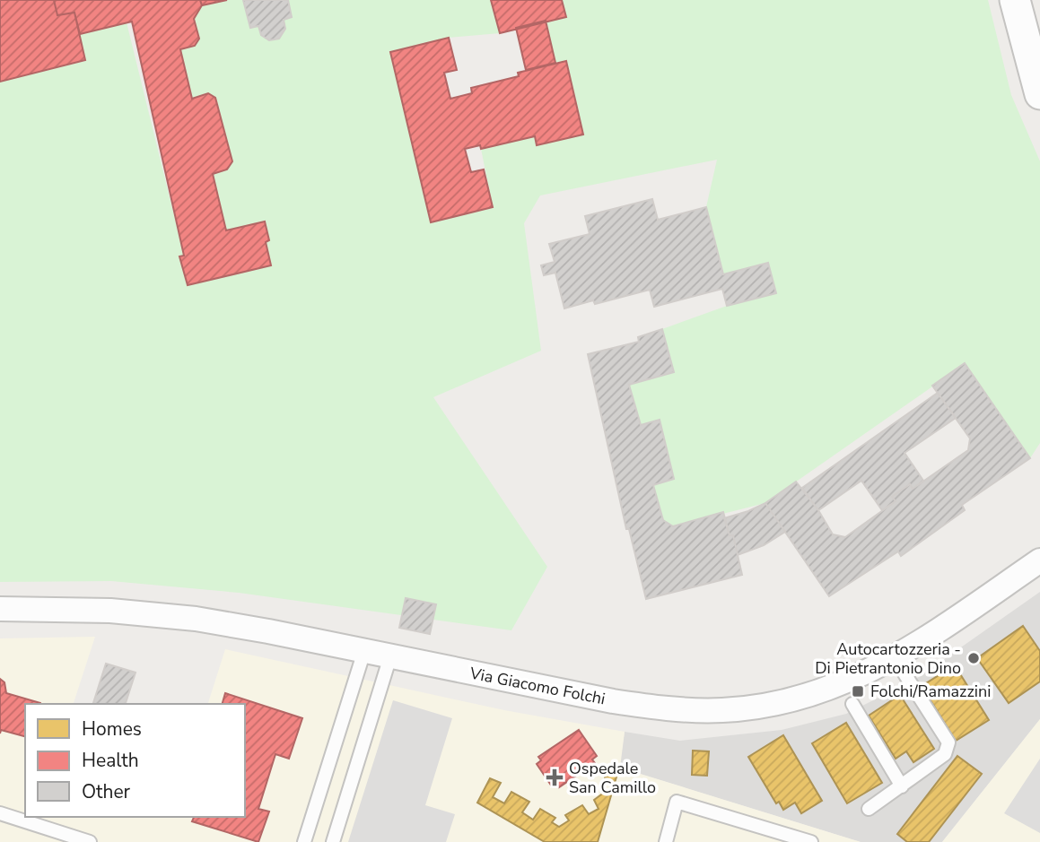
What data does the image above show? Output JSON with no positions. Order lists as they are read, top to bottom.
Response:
{
  "streets": {
    "street": ["Via Giacomo Folchi"]
  },
  "places": {
    "other": ["Autocartozzeria - Di Pietrantonio Dino"],
    "transit": ["Folchi/Ramazzini"],
    "health": ["Ospedale San Camillo"]
  },
  "legend": ["Homes", "Health", "Other"]
}
